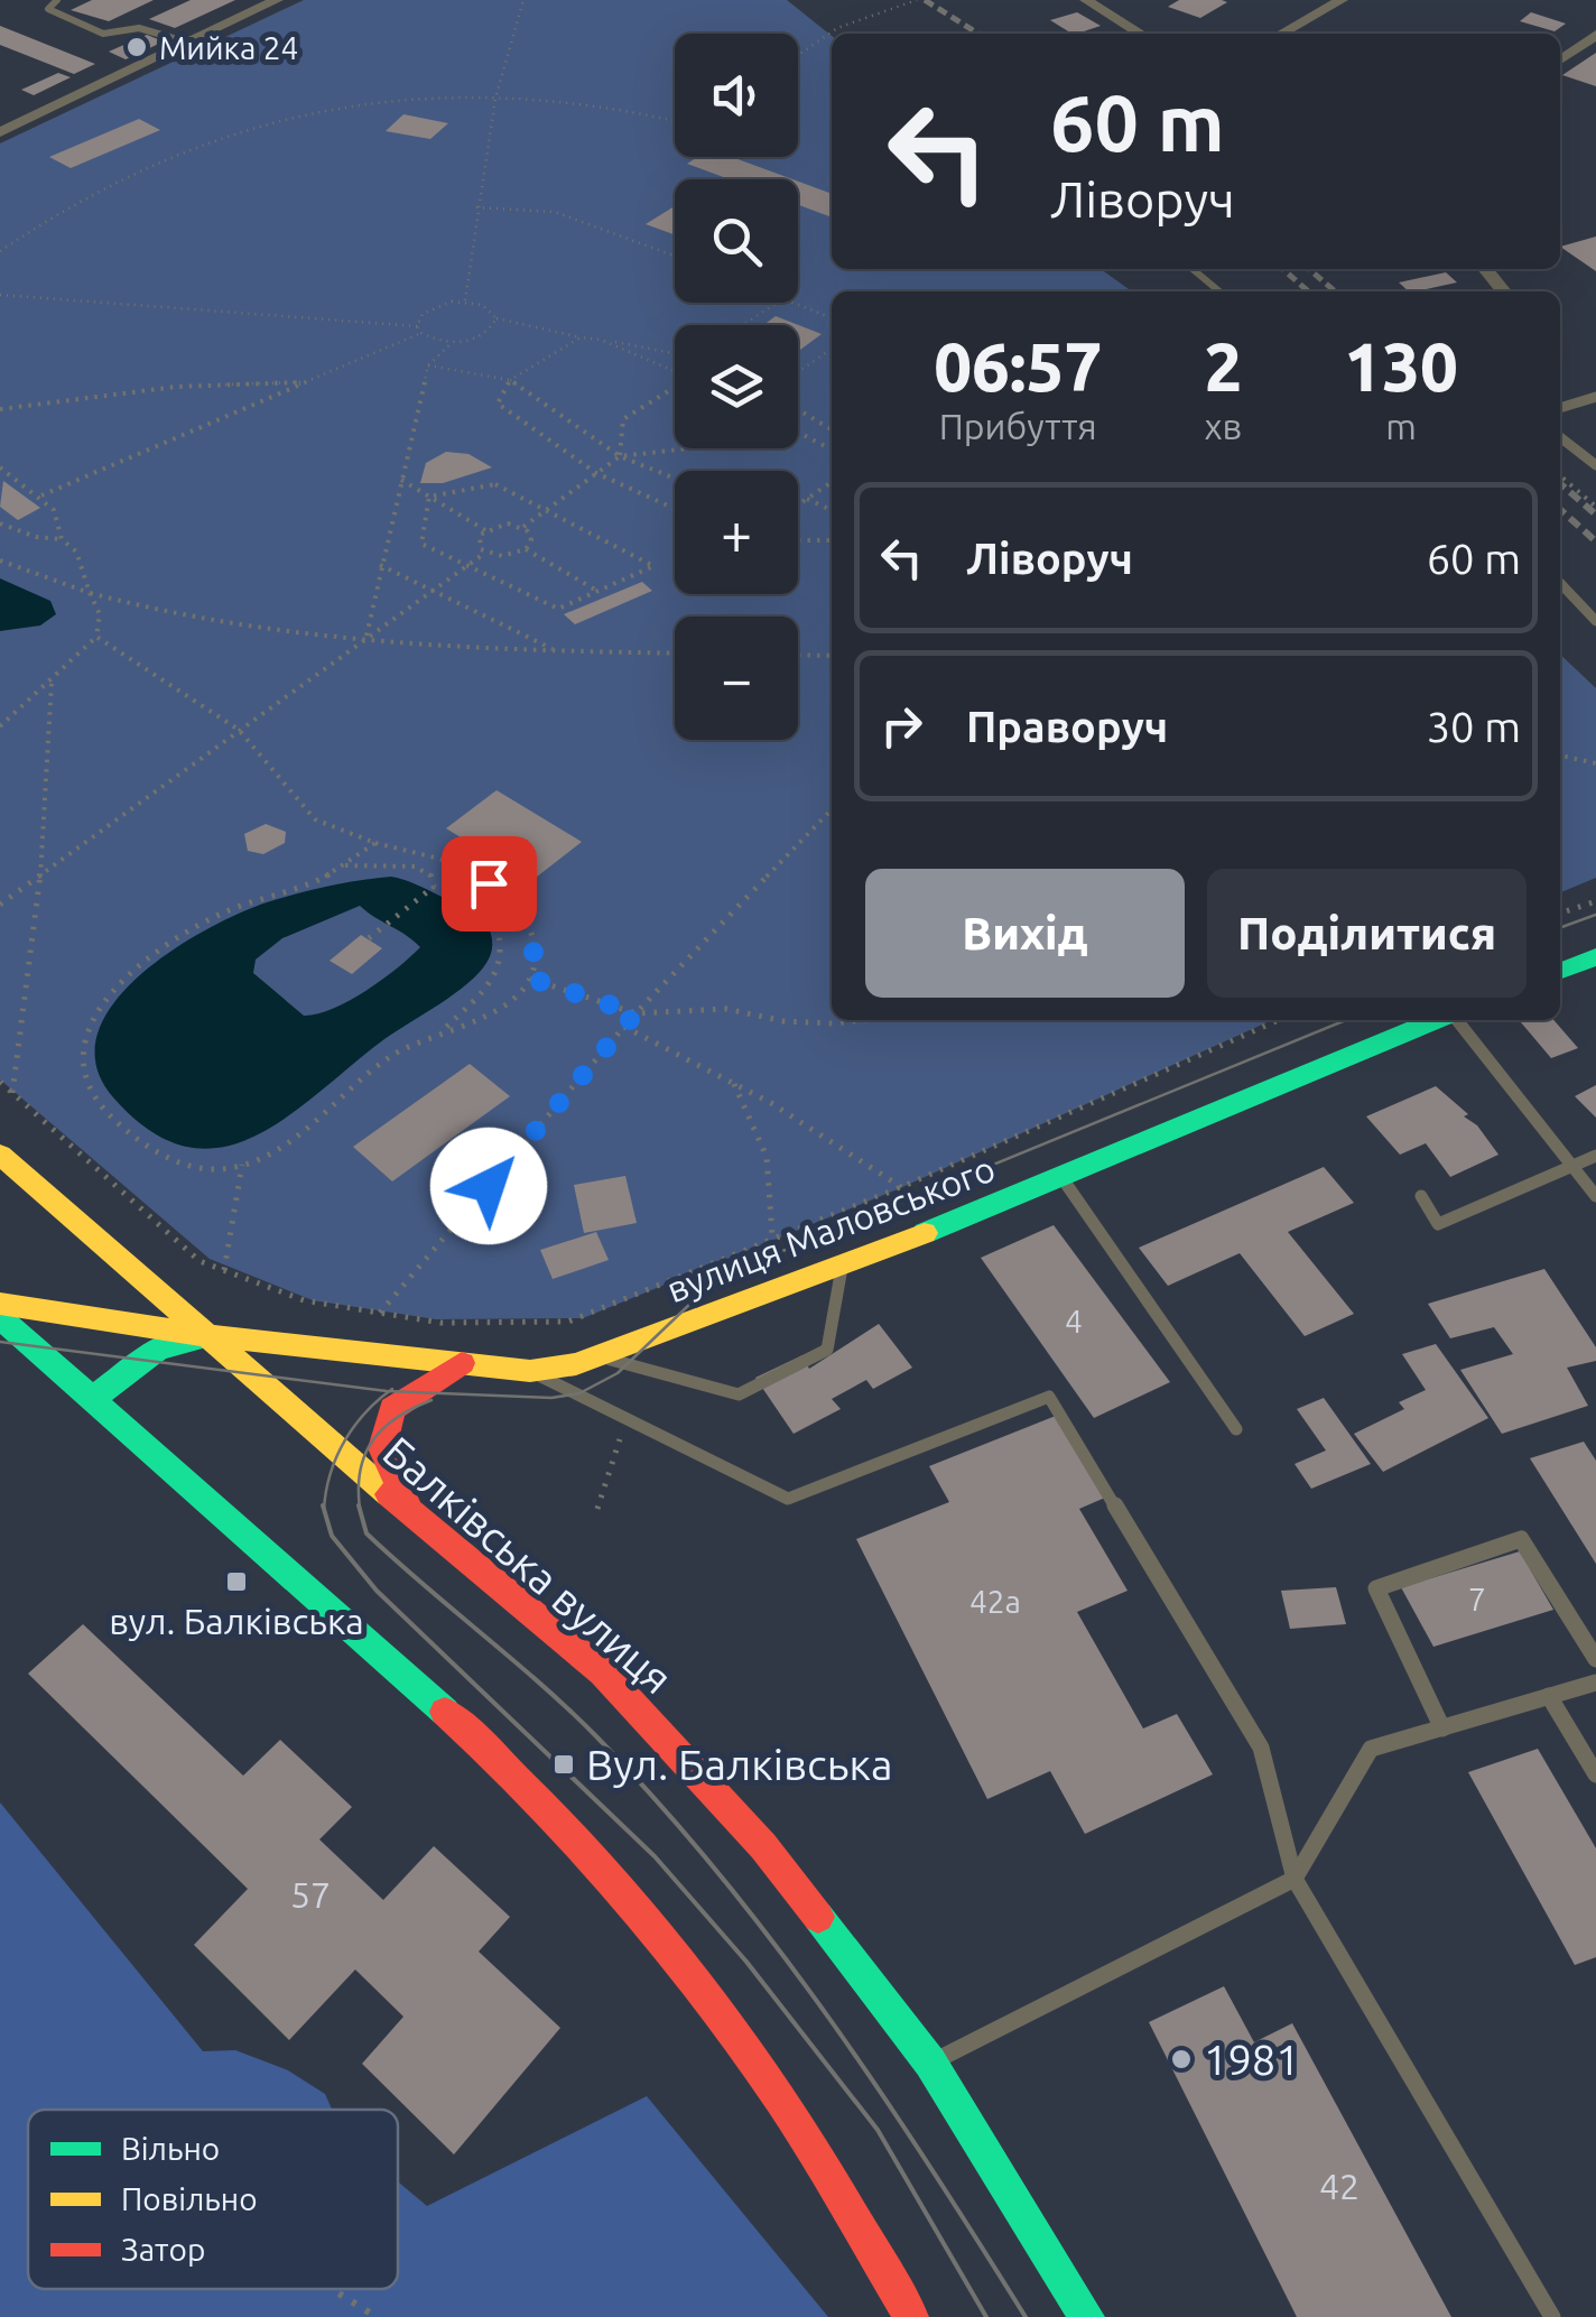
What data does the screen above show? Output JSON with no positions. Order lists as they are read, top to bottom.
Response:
{
  "streets": {
    "main road": ["вулиця Маловського", "Балківська вулиця"]
  },
  "crossings": [
    ["вулиця Маловського", "Балківська вулиця"]
  ],
  "places": {
    "other": ["Мийка 24", "1981"],
    "transit": ["вул. Балківська", "Вул. Балківська"]
  },
  "house_numbers": [
    "4",
    "7",
    "42а",
    "57",
    "42"
  ],
  "legend": ["Вільно", "Повільно", "Затор"],
  "page": {
    "map_buttons": ["+", "−"],
    "turn": ["60 m", "Ліворуч"],
    "eta": [
      "06:57",
      "Прибуття",
      "2",
      "хв",
      "130",
      "m"
    ],
    "list": [
      {
        "name": "Ліворуч",
        "value": "60 m"
      },
      {
        "name": "Праворуч",
        "value": "30 m"
      }
    ],
    "buttons": ["Вихід", "Поділитися"]
  }
}
